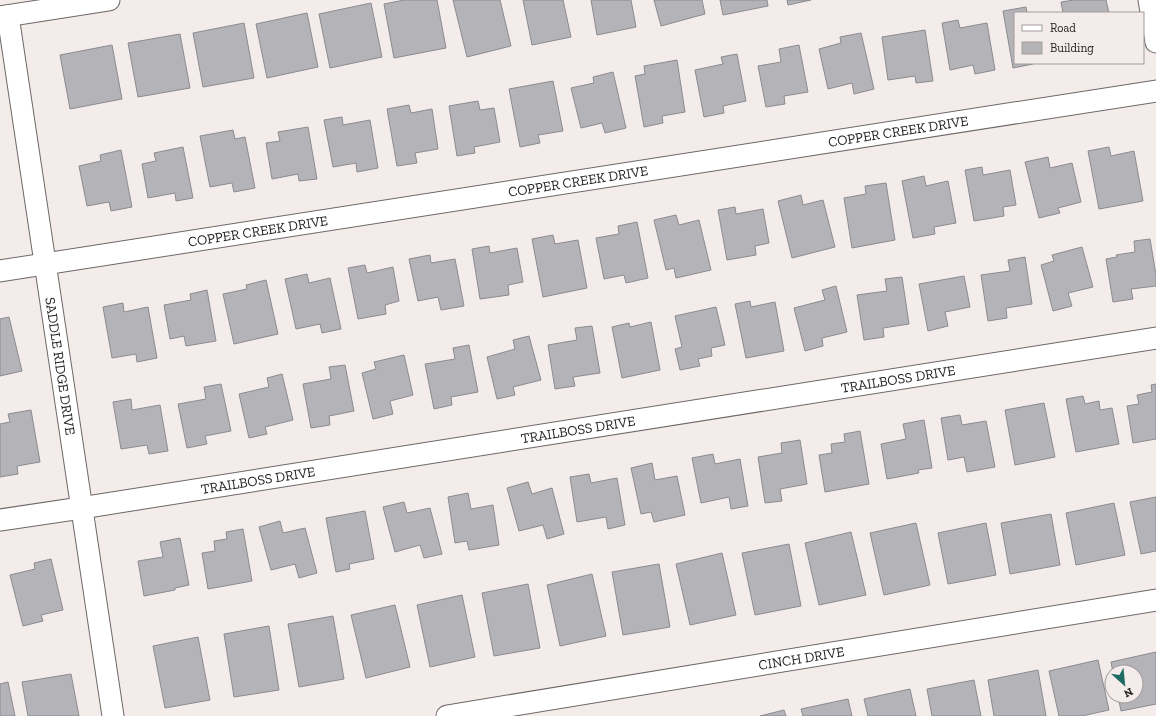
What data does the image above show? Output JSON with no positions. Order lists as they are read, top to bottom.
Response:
{
  "streets": {
    "street": [
      "COPPER CREEK DRIVE",
      "SADDLE RIDGE DRIVE",
      "TRAILBOSS DRIVE",
      "CINCH DRIVE"
    ]
  },
  "crossings": [
    ["COPPER CREEK DRIVE", "SADDLE RIDGE DRIVE"],
    ["SADDLE RIDGE DRIVE", "TRAILBOSS DRIVE"]
  ],
  "legend": ["Road", "Building"],
  "north": "bottom right"
}
